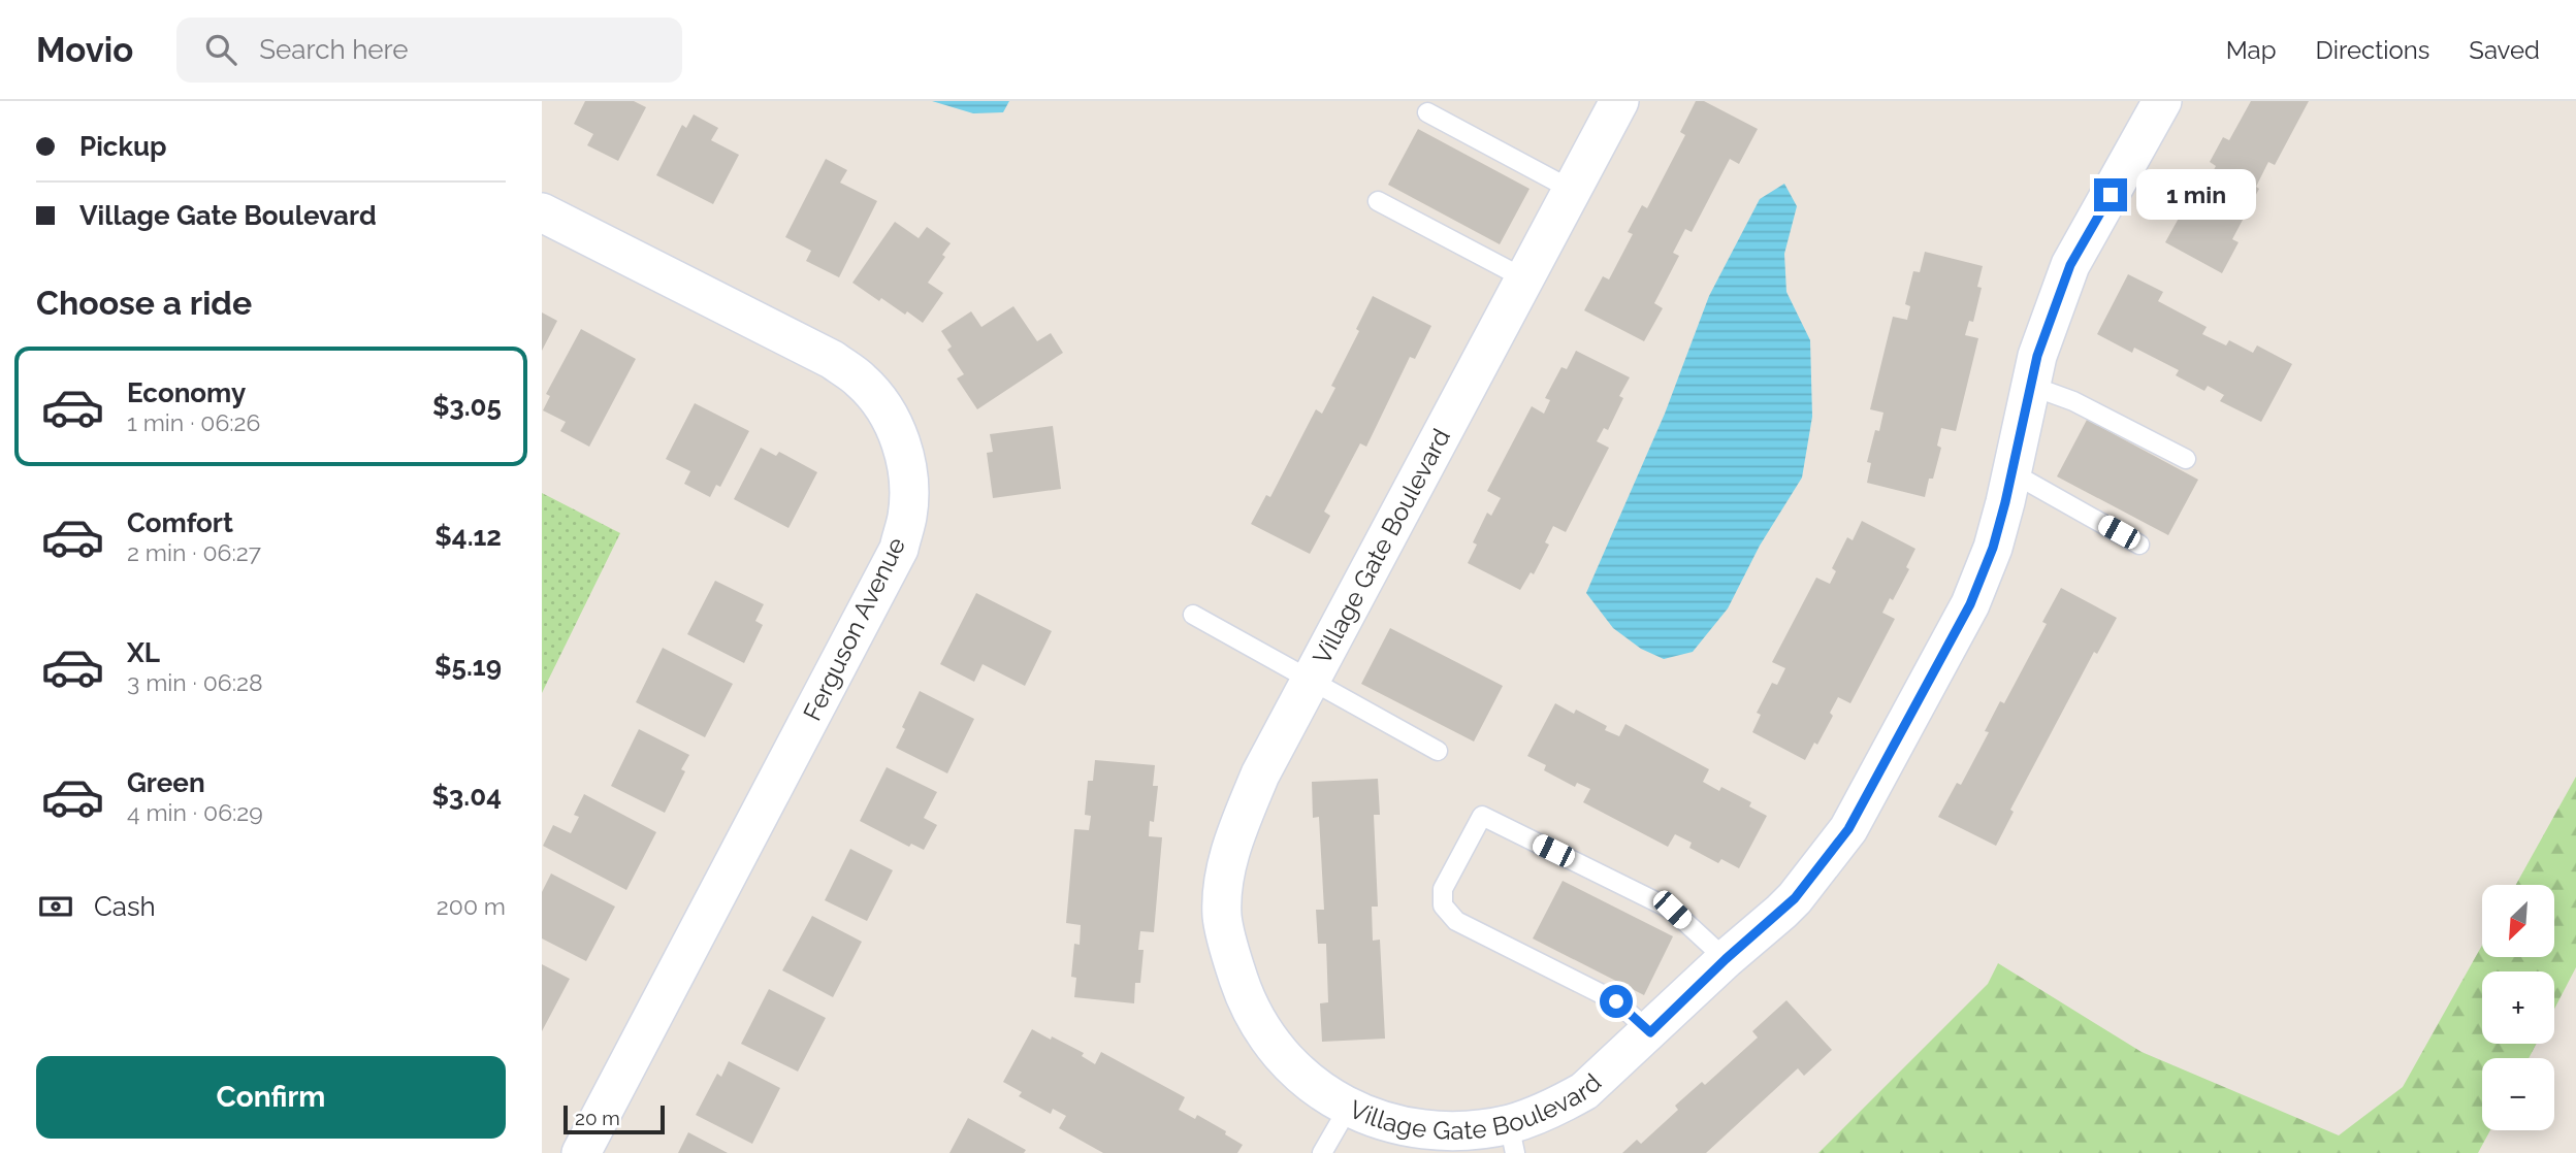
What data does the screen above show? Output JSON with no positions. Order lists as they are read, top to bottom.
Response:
{
  "streets": {
    "street": ["Village Gate Boulevard", "Ferguson Avenue"]
  },
  "scale_bar": "20 m",
  "north": "bottom left",
  "page": {
    "header": "Movio",
    "search": "Search here",
    "nav": ["Map", "Directions", "Saved"],
    "banner": ["Pickup", "Village Gate Boulevard"],
    "bubble": "1 min",
    "heading": "Choose a ride",
    "list": [
      {
        "name": "Economy",
        "note": "1 min · 06:26",
        "value": "$3.05"
      },
      {
        "name": "Comfort",
        "note": "2 min · 06:27",
        "value": "$4.12"
      },
      {
        "name": "XL",
        "note": "3 min · 06:28",
        "value": "$5.19"
      },
      {
        "name": "Green",
        "note": "4 min · 06:29",
        "value": "$3.04"
      }
    ],
    "pay": ["Cash", "200 m"],
    "map_buttons": ["+", "−"],
    "buttons": "Confirm",
    "scale": "20 m"
  }
}
